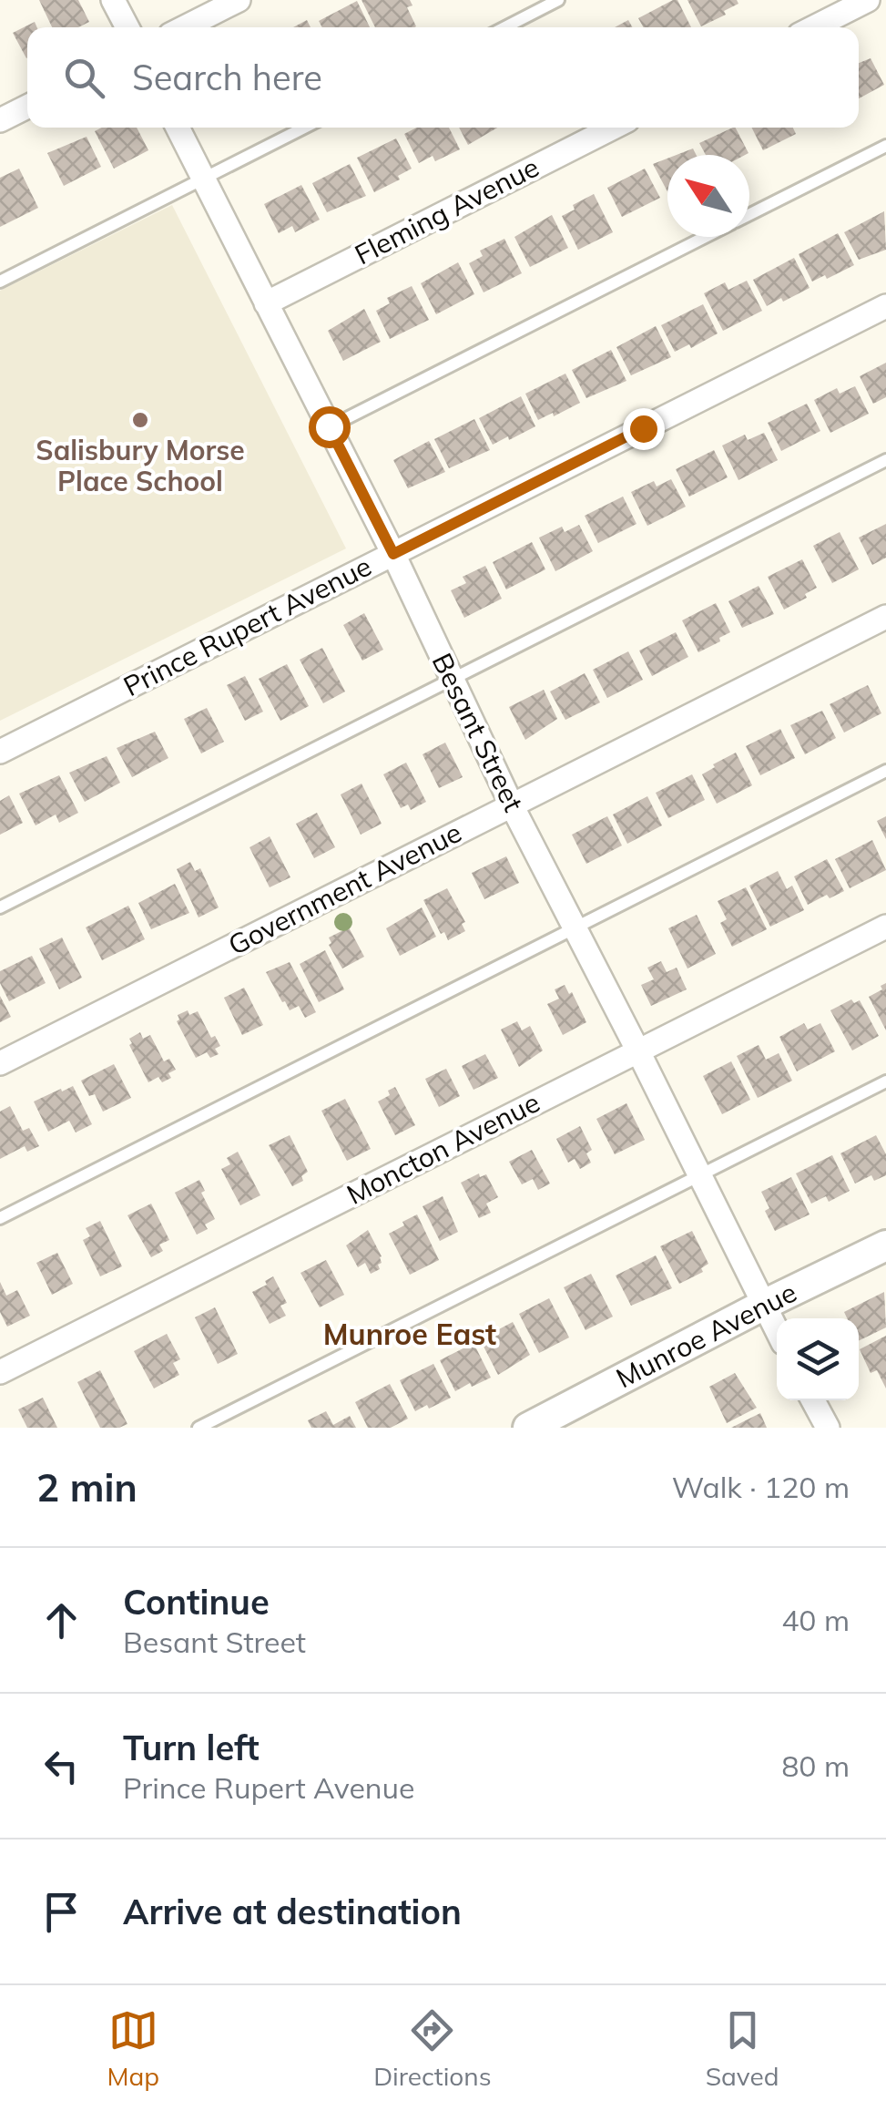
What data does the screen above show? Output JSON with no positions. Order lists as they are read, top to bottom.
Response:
{
  "streets": {
    "street": [
      "Fleming Avenue",
      "Prince Rupert Avenue",
      "Besant Street",
      "Government Avenue",
      "Moncton Avenue",
      "Munroe Avenue"
    ]
  },
  "crossings": [
    ["Fleming Avenue", "Besant Street"],
    ["Prince Rupert Avenue", "Besant Street"],
    ["Besant Street", "Government Avenue"],
    ["Besant Street", "Moncton Avenue"],
    ["Besant Street", "Munroe Avenue"]
  ],
  "districts": ["Munroe East"],
  "places": ["Salisbury Morse Place School"],
  "north": "top left",
  "page": {
    "search": "Search here",
    "heading": ["2 min", "Walk · 120 m"],
    "list": [
      ["Continue", "Besant Street", "40 m"],
      ["Turn left", "Prince Rupert Avenue", "80 m"],
      "Arrive at destination"
    ],
    "nav": ["Map", "Directions", "Saved"]
  }
}
